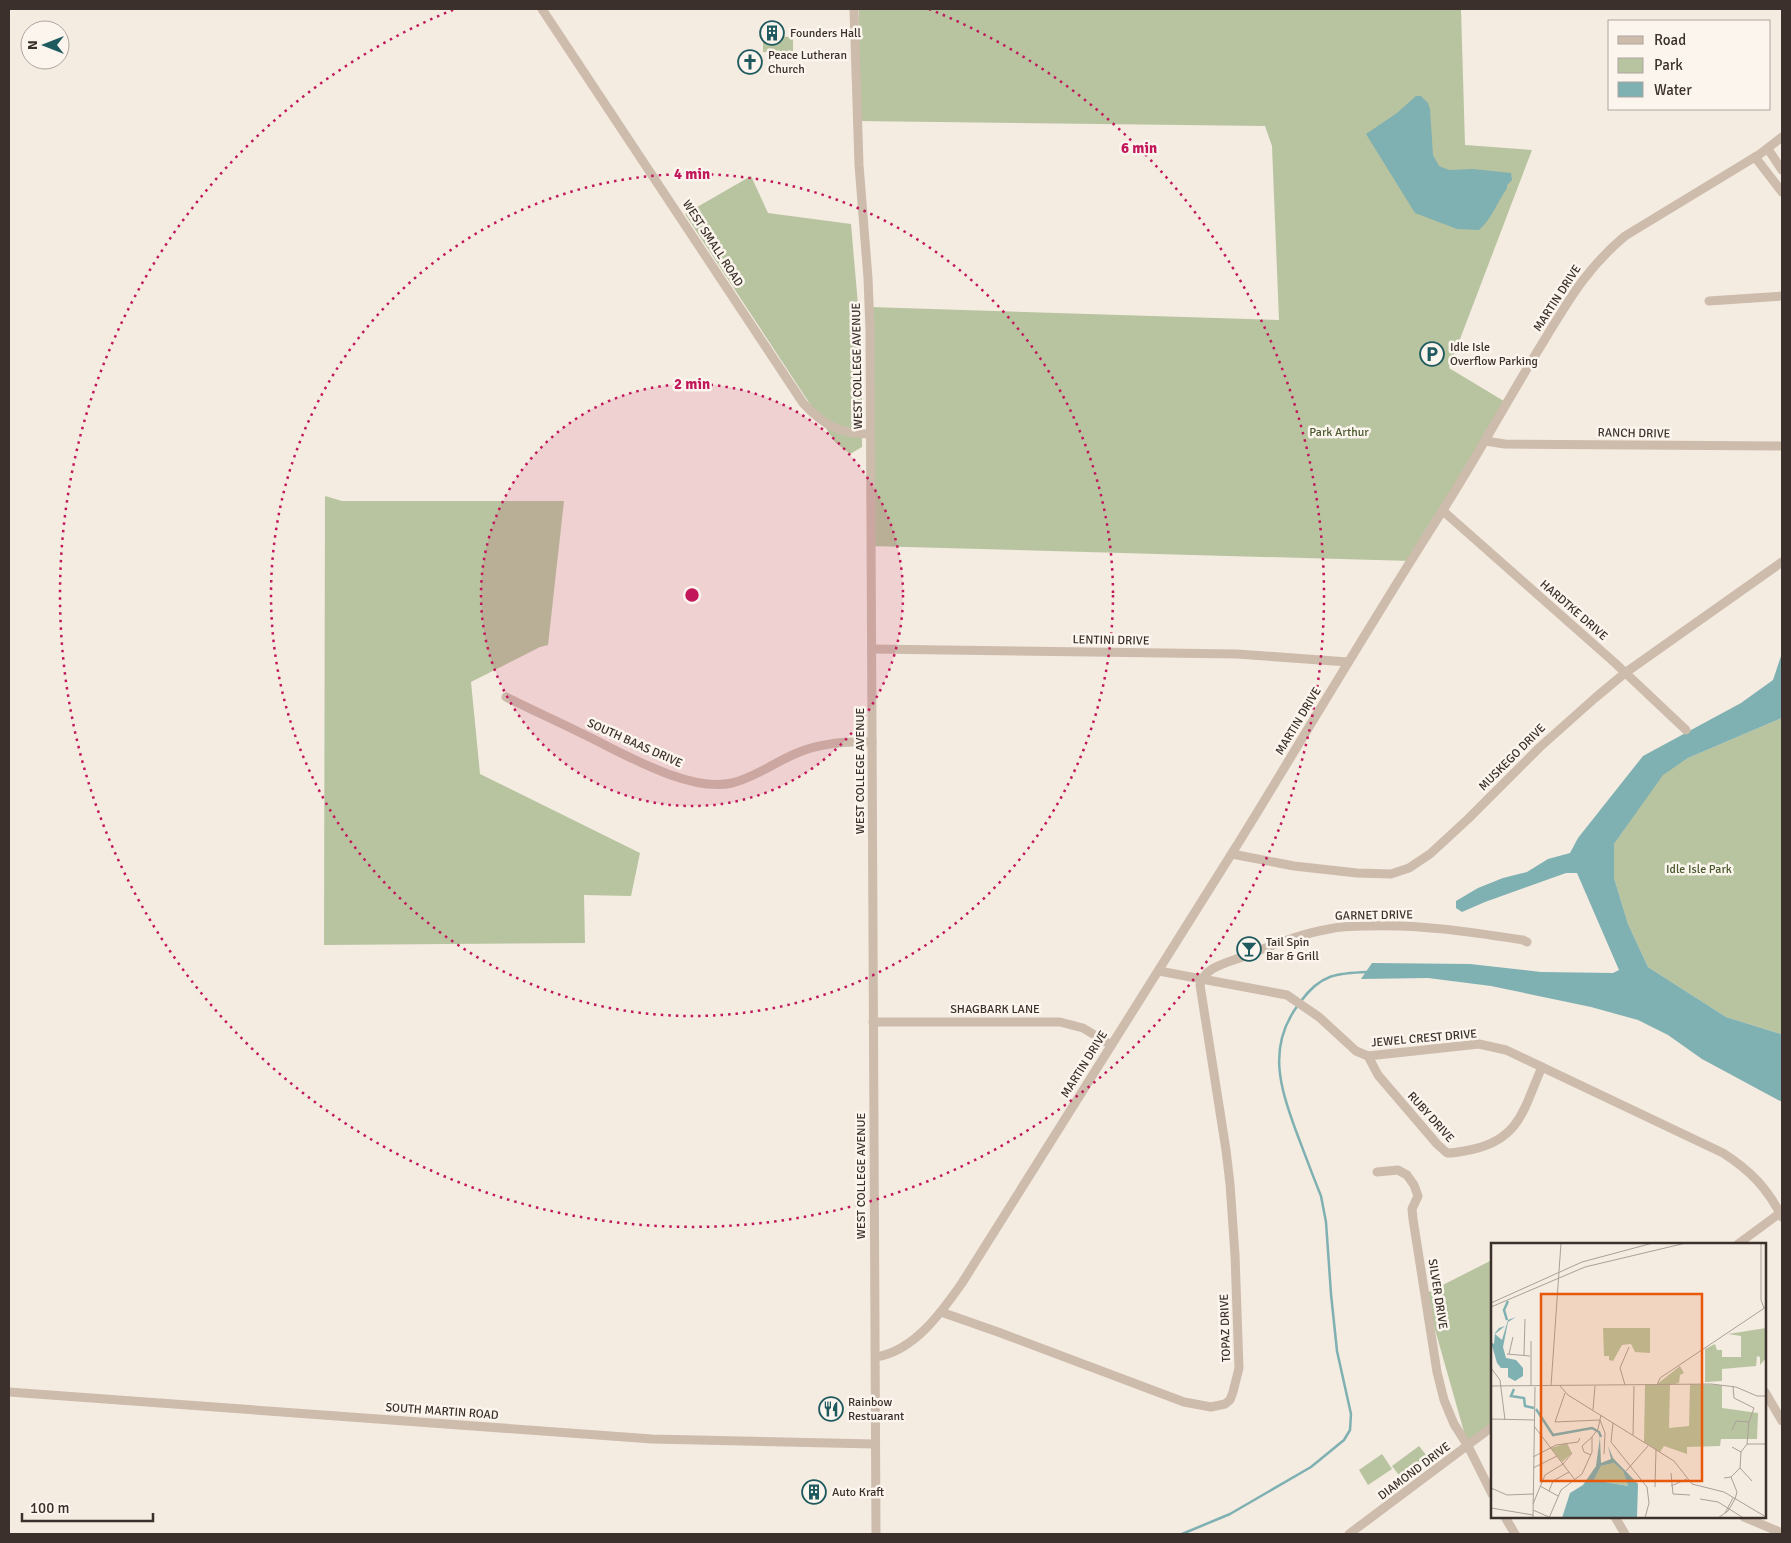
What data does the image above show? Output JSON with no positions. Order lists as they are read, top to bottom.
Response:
{
  "streets": {
    "street": [
      "WEST SMALL ROAD",
      "MARTIN DRIVE",
      "WEST COLLEGE AVENUE",
      "RANCH DRIVE",
      "HARDTKE DRIVE",
      "LENTINI DRIVE",
      "SOUTH BAAS DRIVE",
      "MUSKEGO DRIVE",
      "GARNET DRIVE",
      "SHAGBARK LANE",
      "JEWEL CREST DRIVE",
      "RUBY DRIVE",
      "SILVER DRIVE",
      "TOPAZ DRIVE",
      "SOUTH MARTIN ROAD",
      "DIAMOND DRIVE"
    ]
  },
  "crossings": [
    ["WEST SMALL ROAD", "WEST COLLEGE AVENUE"],
    ["MARTIN DRIVE", "WEST COLLEGE AVENUE"],
    ["MARTIN DRIVE", "RANCH DRIVE"],
    ["MARTIN DRIVE", "HARDTKE DRIVE"],
    ["MARTIN DRIVE", "LENTINI DRIVE"],
    ["MARTIN DRIVE", "MUSKEGO DRIVE"],
    ["MARTIN DRIVE", "SHAGBARK LANE"],
    ["MARTIN DRIVE", "JEWEL CREST DRIVE"],
    ["MARTIN DRIVE", "TOPAZ DRIVE"],
    ["WEST COLLEGE AVENUE", "LENTINI DRIVE"],
    ["WEST COLLEGE AVENUE", "SOUTH BAAS DRIVE"],
    ["WEST COLLEGE AVENUE", "SHAGBARK LANE"],
    ["WEST COLLEGE AVENUE", "SOUTH MARTIN ROAD"],
    ["HARDTKE DRIVE", "MUSKEGO DRIVE"],
    ["GARNET DRIVE", "JEWEL CREST DRIVE"],
    ["GARNET DRIVE", "TOPAZ DRIVE"],
    ["JEWEL CREST DRIVE", "RUBY DRIVE"],
    ["JEWEL CREST DRIVE", "TOPAZ DRIVE"],
    ["SILVER DRIVE", "DIAMOND DRIVE"]
  ],
  "parks": ["Park Arthur", "Idle Isle Park"],
  "places": {
    "building": ["Founders Hall", "Auto Kraft"],
    "church": ["Peace Lutheran Church"],
    "parking": ["Idle Isle Overflow Parking"],
    "bar": ["Tail Spin Bar & Grill"],
    "restaurant": ["Rainbow Restuarant"]
  },
  "legend": ["Road", "Park", "Water"],
  "scale_bar": "100 m",
  "north": "left",
  "rings": ["6 min", "4 min", "2 min"]
}
